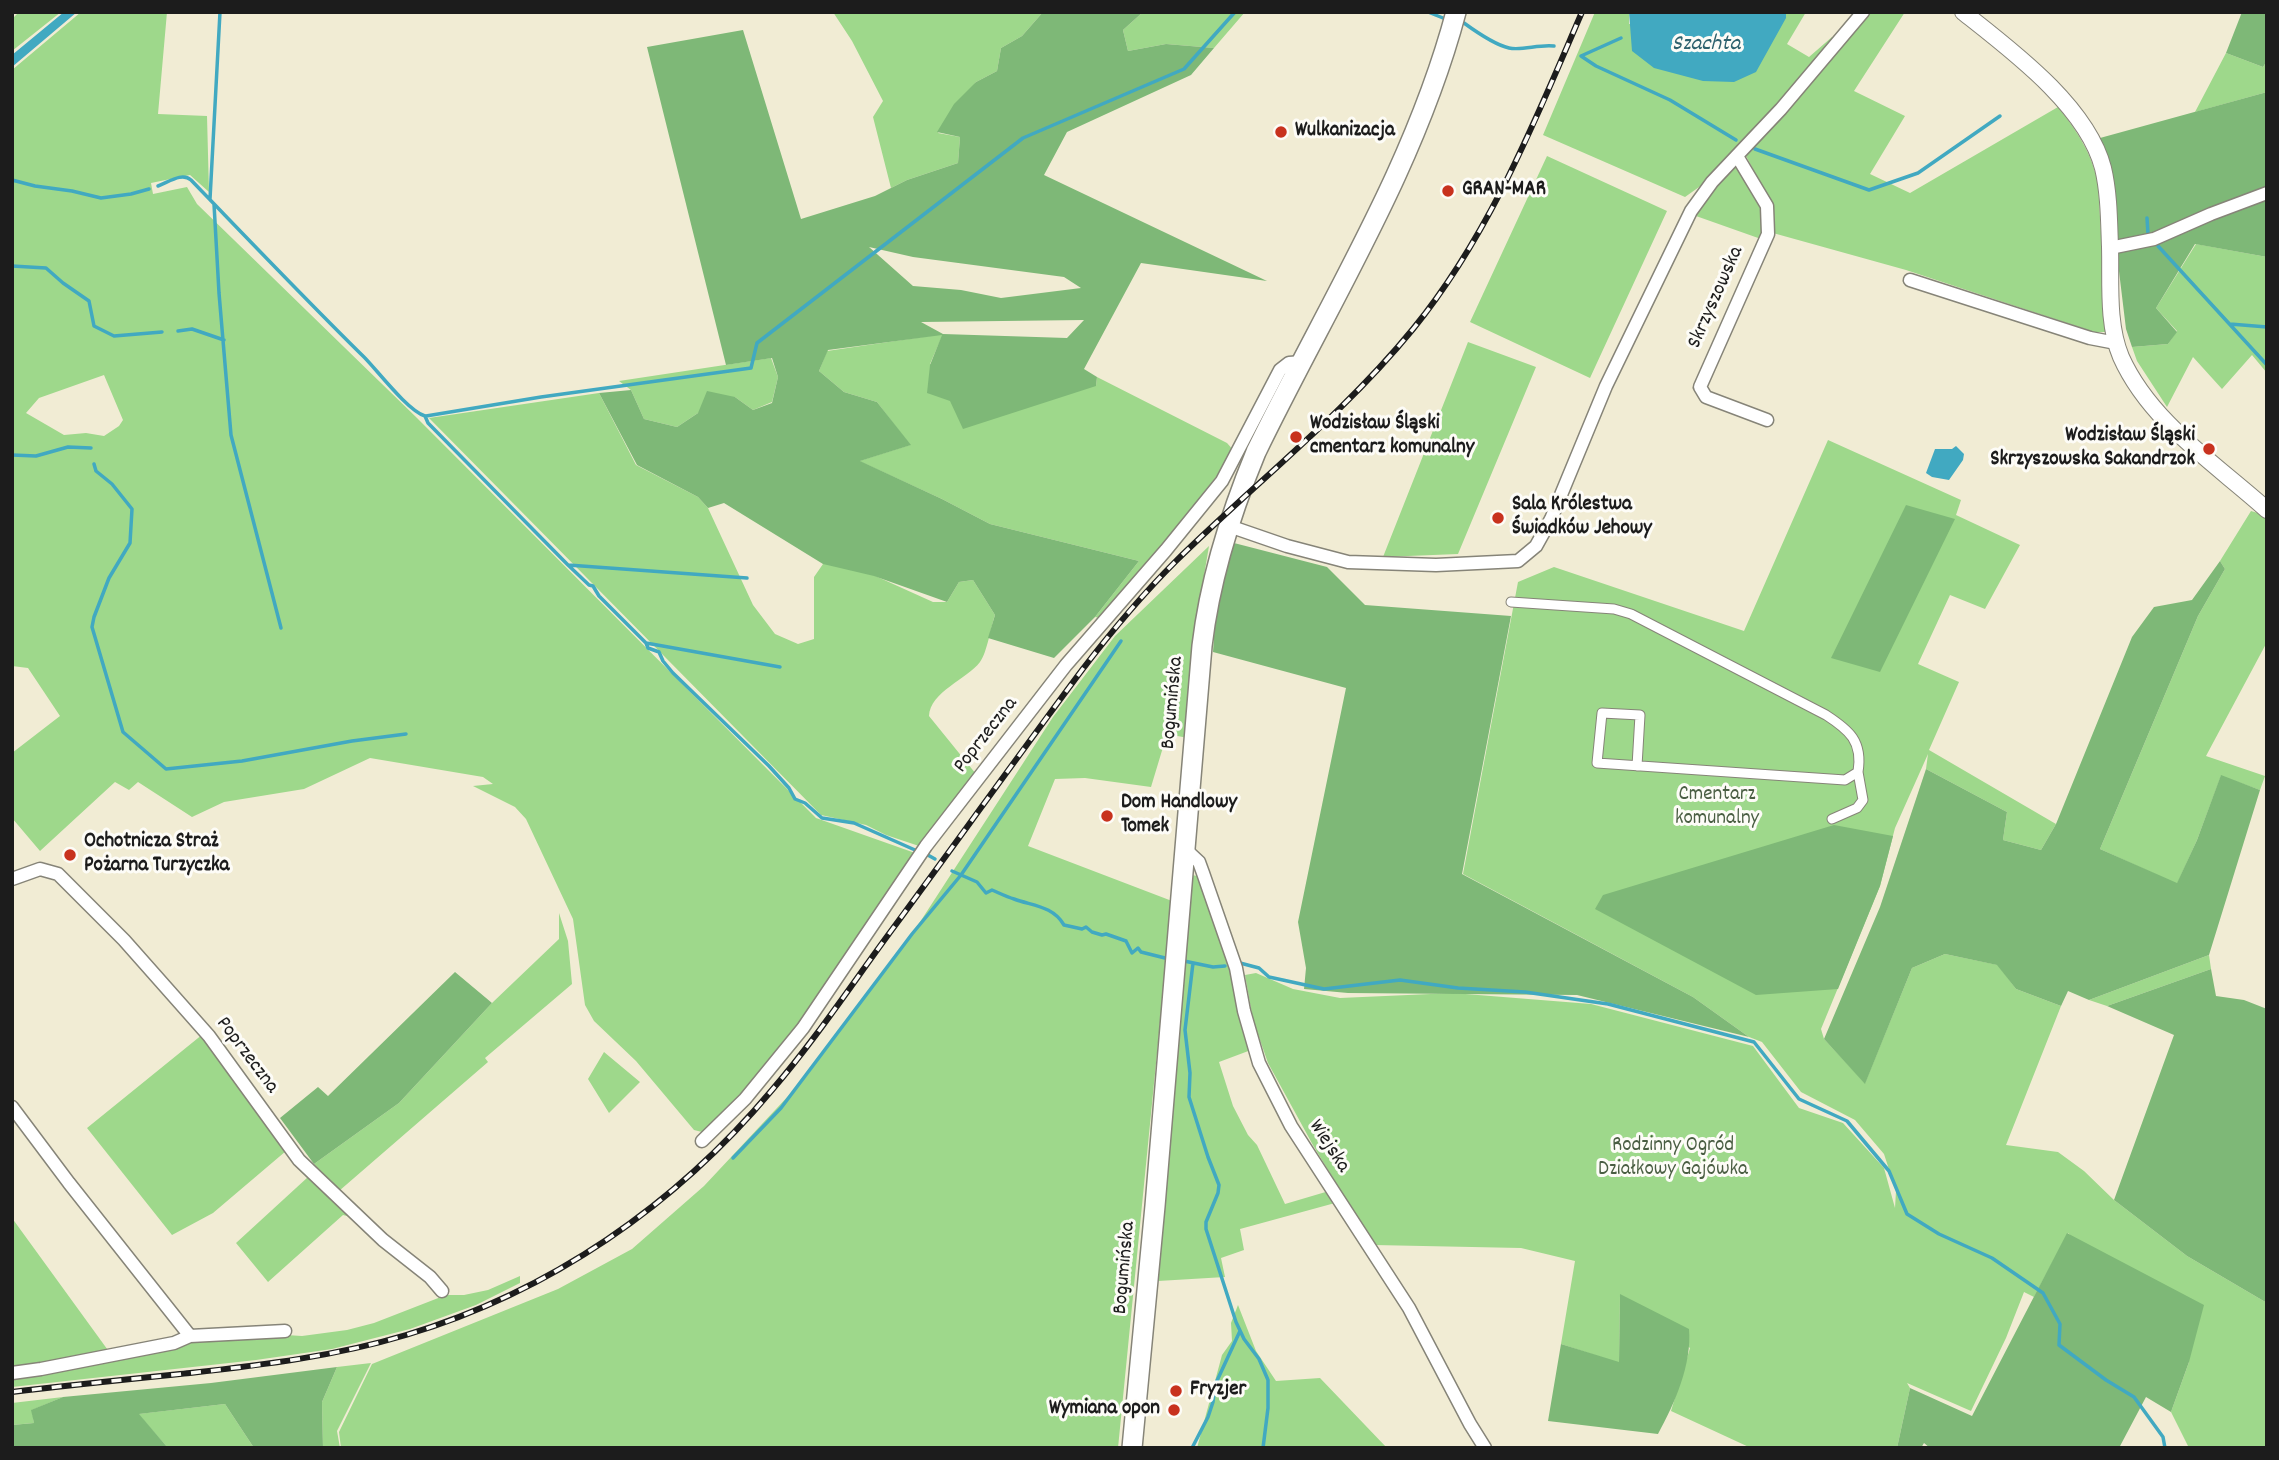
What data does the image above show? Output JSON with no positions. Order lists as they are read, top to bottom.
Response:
{
  "streets": {
    "main road": ["Bogumińska"],
    "street": ["Skrzyszowska", "Poprzeczna", "Wiejska"]
  },
  "crossings": [
    ["Bogumińska", "Poprzeczna"],
    ["Bogumińska", "Wiejska"]
  ],
  "water": ["Szachta"],
  "parks": ["Cmentarz komunalny", "Rodzinny Ogród Działkowy Gajówka"],
  "places": [
    "Wulkanizacja",
    "GRAN-MAR",
    "Wodzisław Śląski cmentarz komunalny",
    "Wodzisław Śląski Skrzyszowska Sakandrzok",
    "Sala Królestwa Świadków Jehowy",
    "Dom Handlowy Tomek",
    "Ochotnicza Straż Pożarna Turzyczka",
    "Fryzjer",
    "Wymiana opon"
  ]
}
